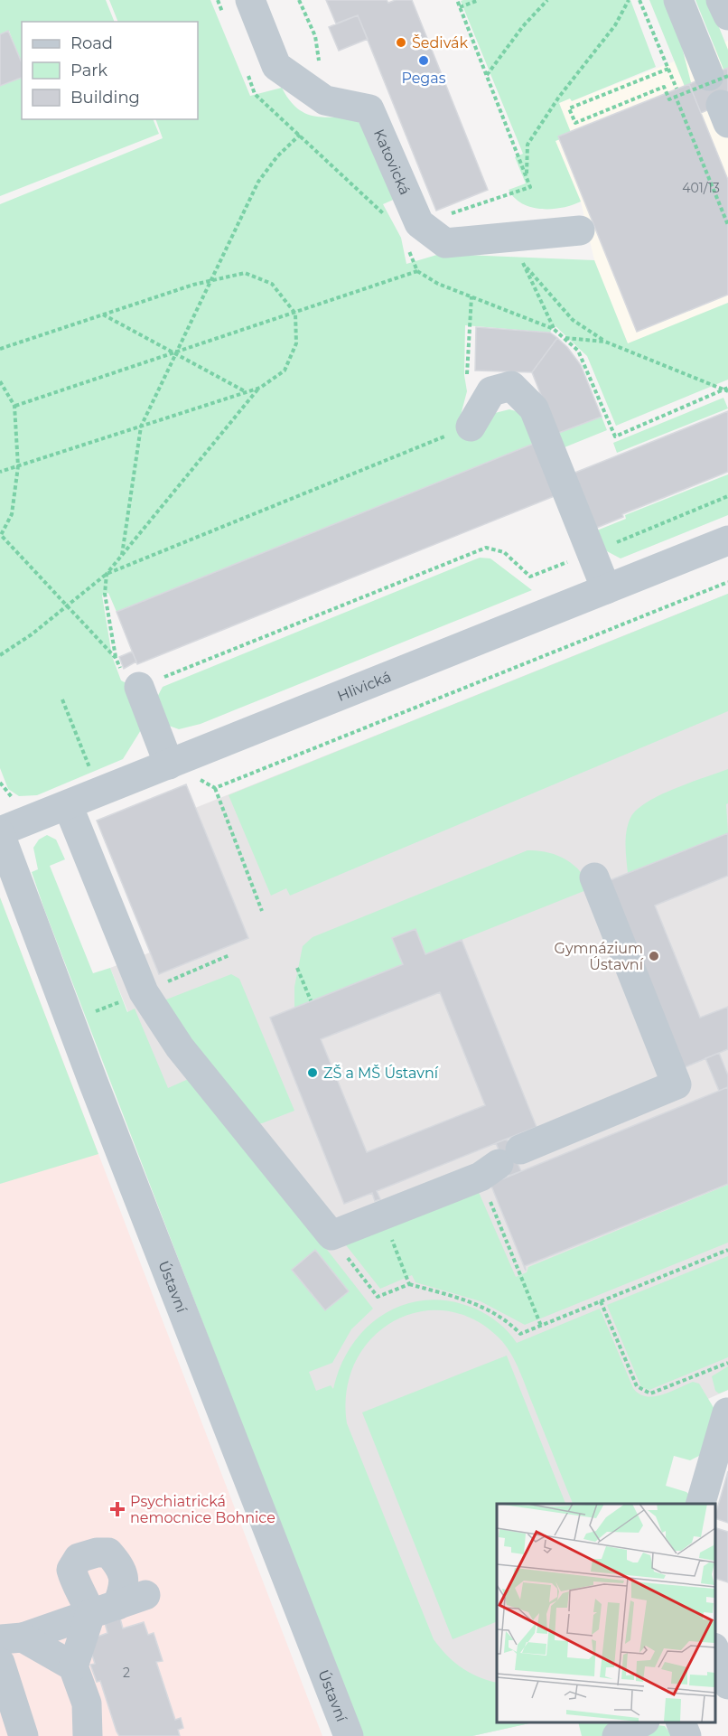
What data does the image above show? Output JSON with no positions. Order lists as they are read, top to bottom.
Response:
{
  "streets": {
    "street": ["Katovická", "Hlivická", "Ústavní"]
  },
  "crossings": [
    ["Hlivická", "Ústavní"]
  ],
  "places": {
    "other": [
      "Šedivák",
      "Pegas",
      "Gymnázium Ústavní",
      "ZŠ a MŠ Ústavní"
    ],
    "health": ["Psychiatrická nemocnice Bohnice"]
  },
  "house_numbers": ["401/13", "2"],
  "legend": ["Road", "Park", "Building"]
}
